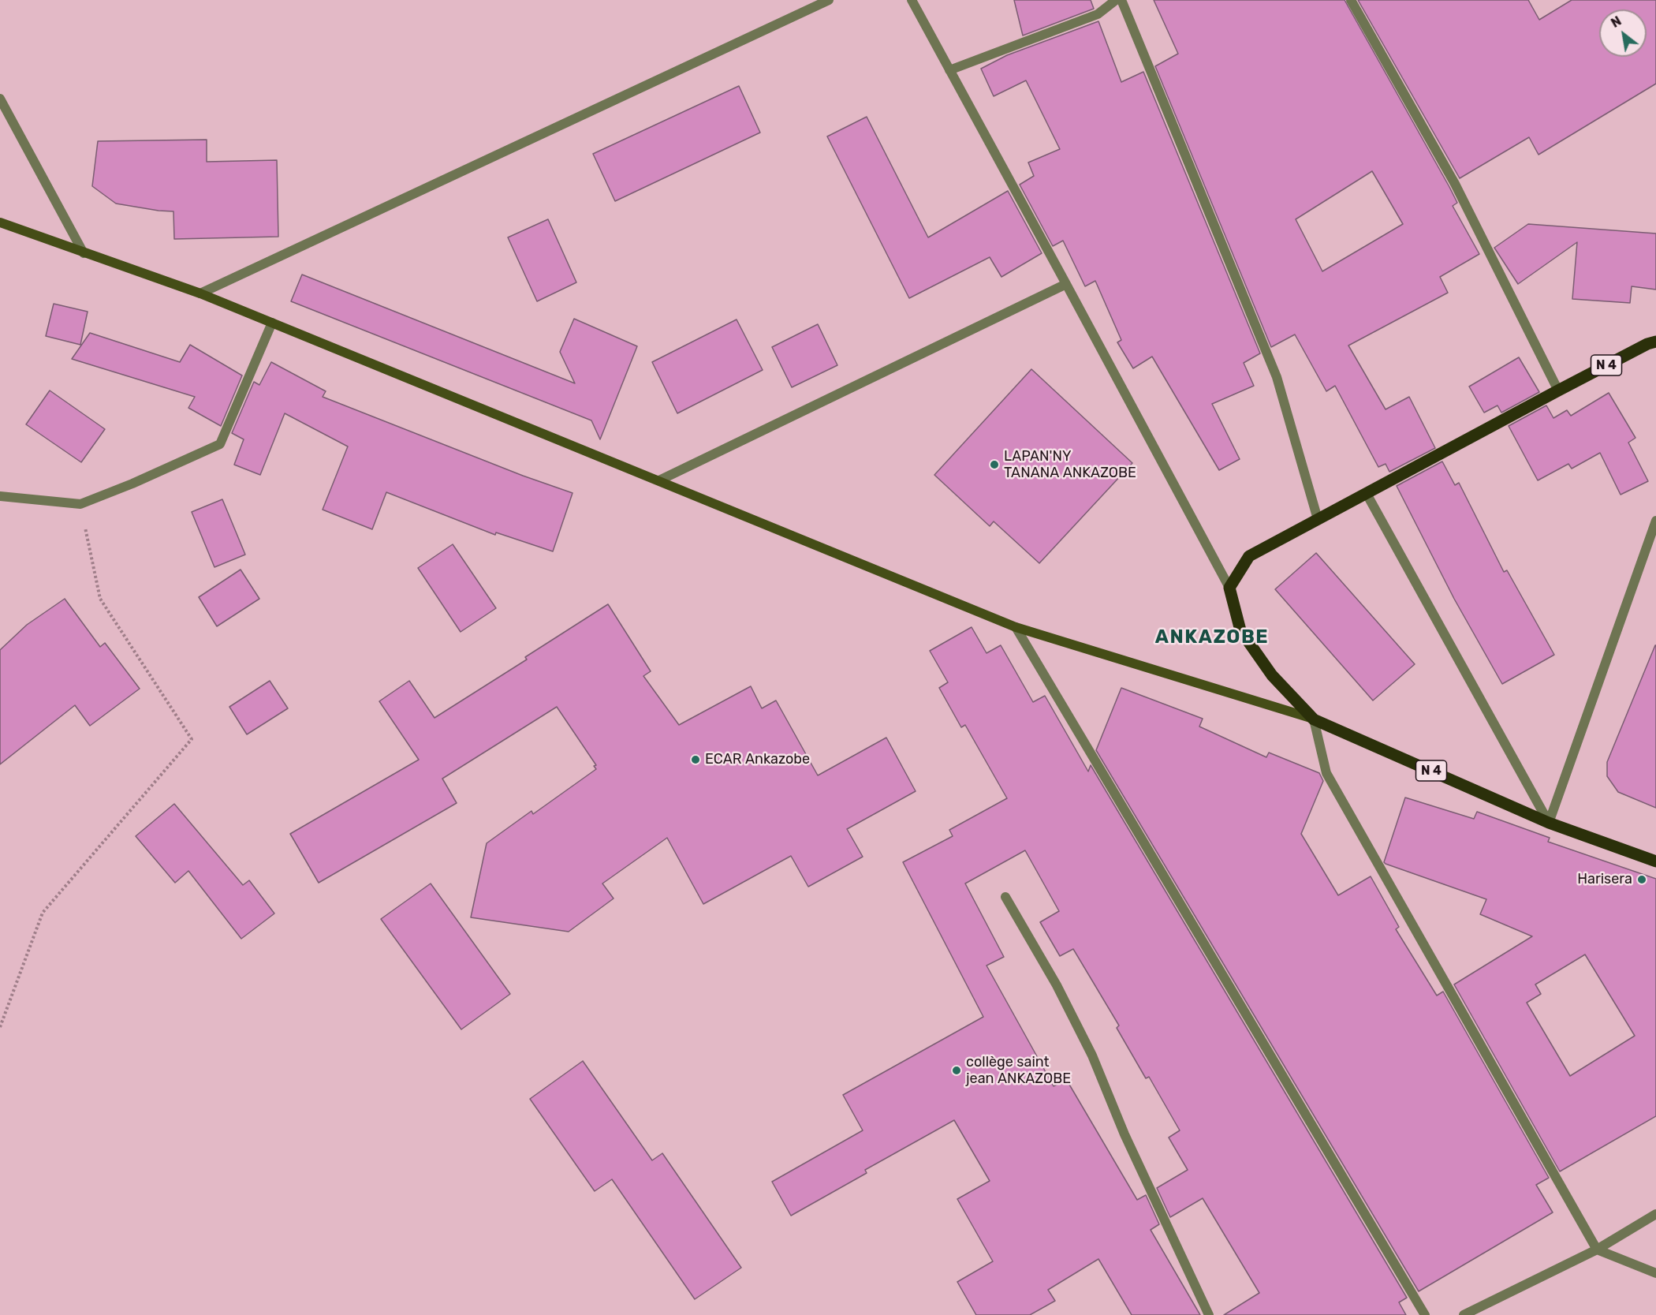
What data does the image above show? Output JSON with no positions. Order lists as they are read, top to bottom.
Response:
{
  "streets": {
    "main road": ["N 4"]
  },
  "districts": ["ANKAZOBE"],
  "places": [
    "LAPAN'NY TANANA ANKAZOBE",
    "ECAR Ankazobe",
    "Harisera",
    "collège saint jean ANKAZOBE"
  ],
  "north": "top left"
}
